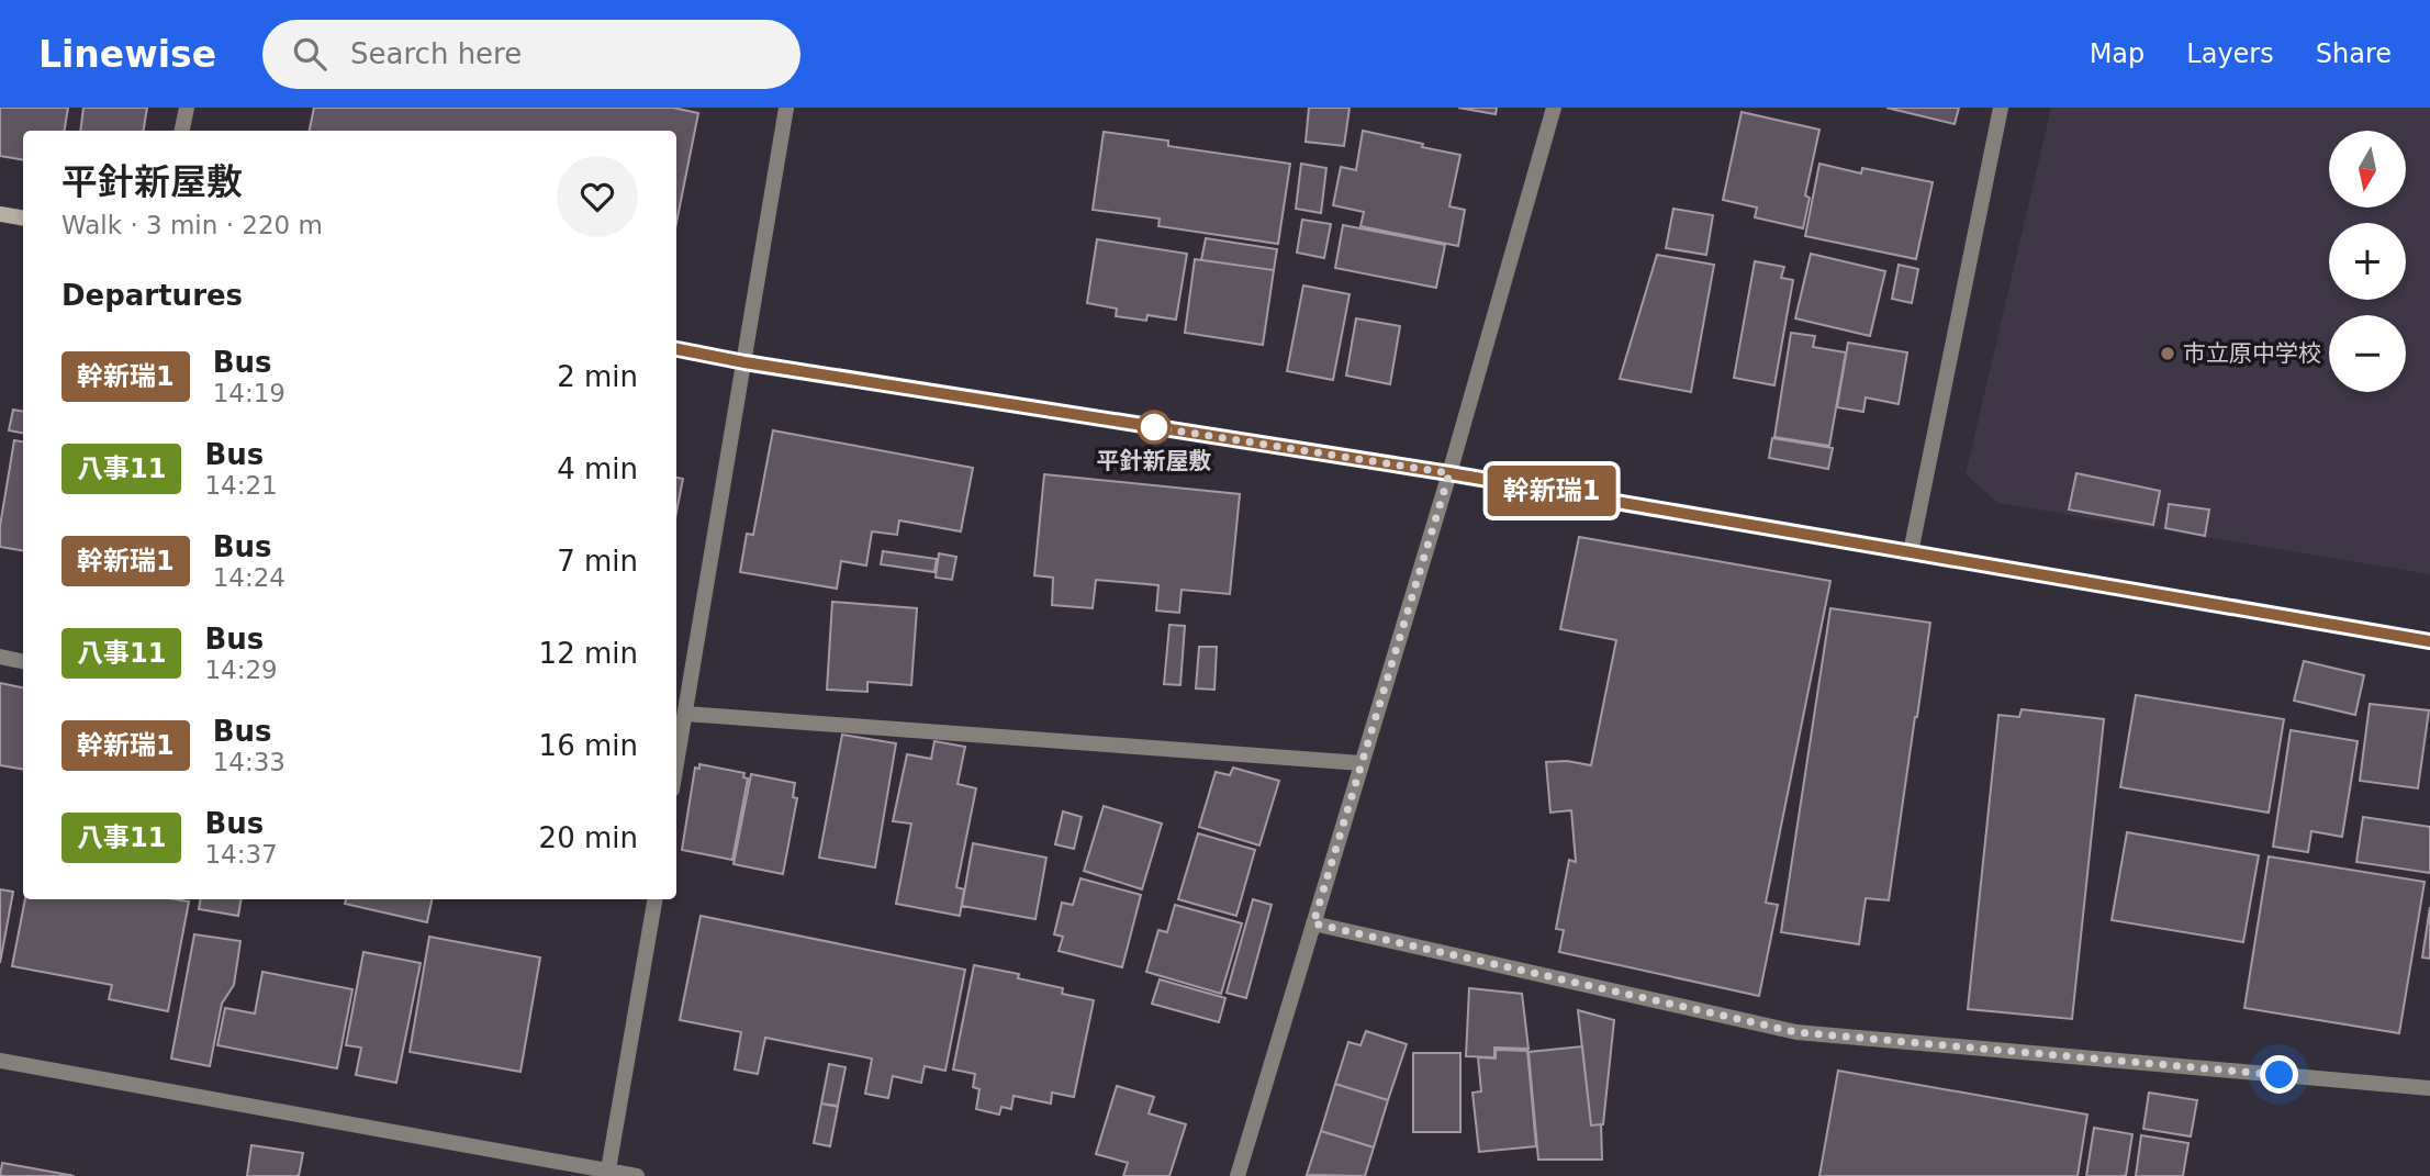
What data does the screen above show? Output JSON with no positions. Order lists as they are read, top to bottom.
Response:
{
  "places": ["市立原中学校", "平針新屋敷"],
  "lines": ["bus line 幹新瑞1"],
  "north": "bottom",
  "page": {
    "header": "Linewise",
    "search": "Search here",
    "nav": ["Map", "Layers", "Share"],
    "on_map": "幹新瑞1",
    "map_buttons": ["+", "−"],
    "heading": [
      ["平針新屋敷", "Walk · 3 min · 220 m"],
      "Departures"
    ],
    "list": [
      {
        "mark": "幹新瑞1",
        "name": "Bus",
        "note": "14:19",
        "value": "2 min"
      },
      {
        "mark": "八事11",
        "name": "Bus",
        "note": "14:21",
        "value": "4 min"
      },
      {
        "mark": "幹新瑞1",
        "name": "Bus",
        "note": "14:24",
        "value": "7 min"
      },
      {
        "mark": "八事11",
        "name": "Bus",
        "note": "14:29",
        "value": "12 min"
      },
      {
        "mark": "幹新瑞1",
        "name": "Bus",
        "note": "14:33",
        "value": "16 min"
      },
      {
        "mark": "八事11",
        "name": "Bus",
        "note": "14:37",
        "value": "20 min"
      }
    ]
  }
}
